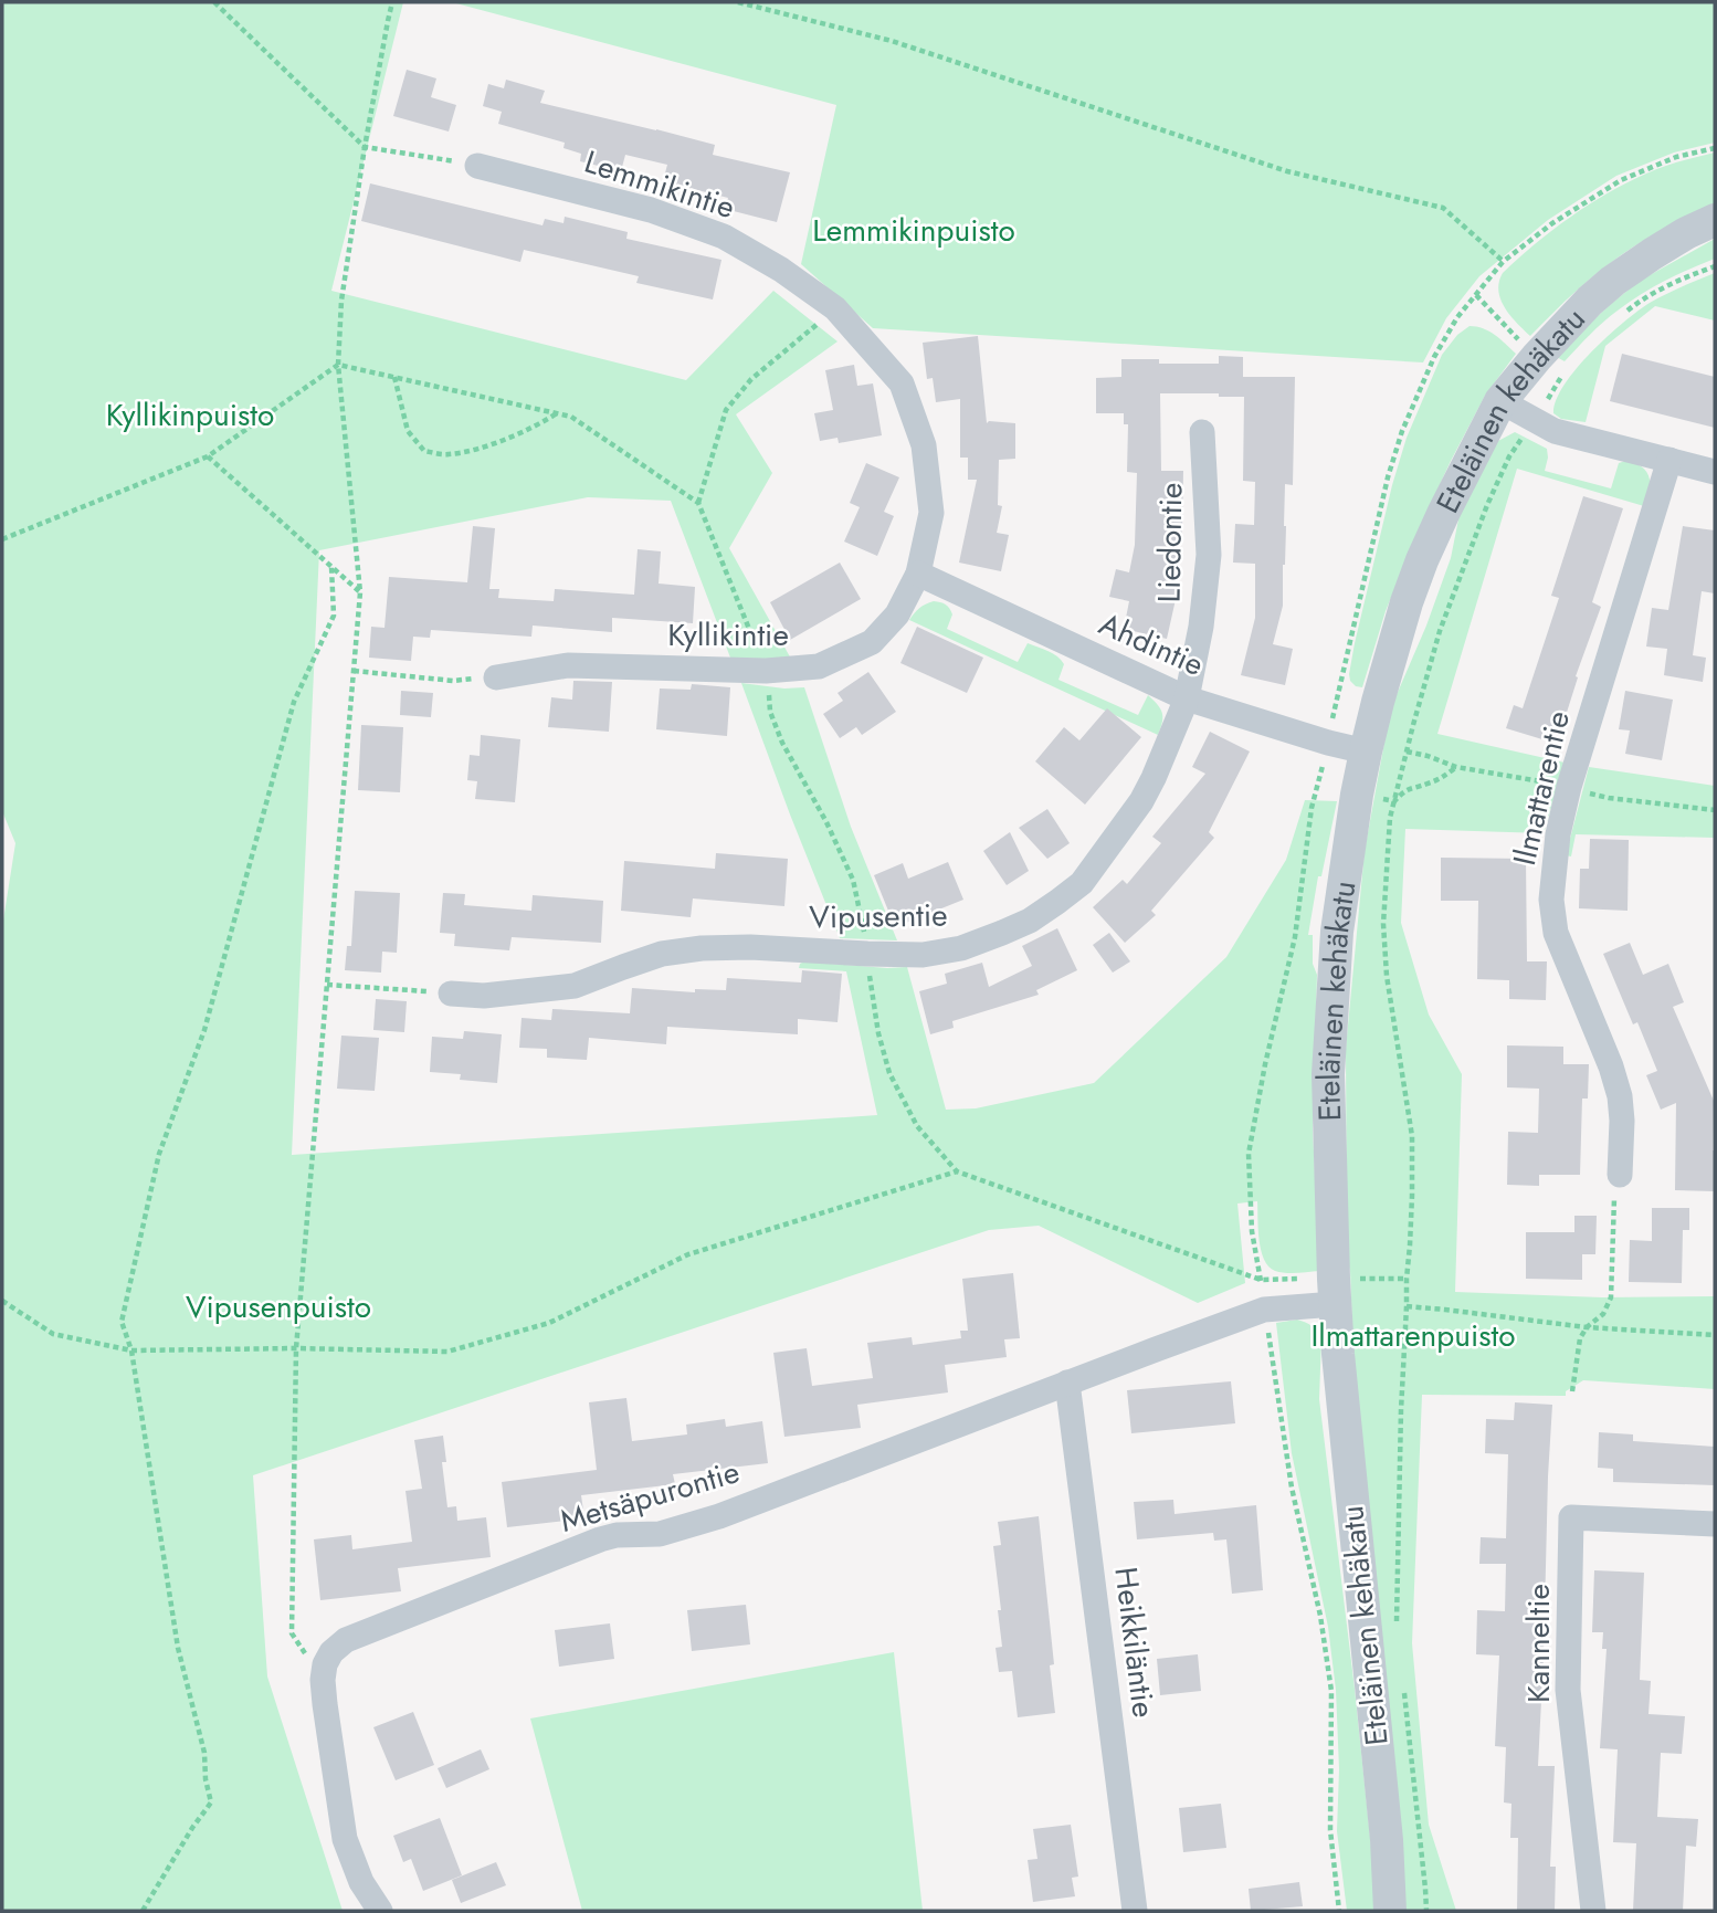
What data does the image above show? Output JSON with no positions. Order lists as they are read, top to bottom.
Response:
{
  "streets": {
    "street": [
      "Lemmikintie",
      "Eteläinen kehäkatu",
      "Liedontie",
      "Kyllikintie",
      "Ahdintie",
      "Ilmattarentie",
      "Vipusentie",
      "Metsäpurontie",
      "Heikkiläntie",
      "Kanneltie"
    ]
  },
  "crossings": [
    ["Lemmikintie", "Kyllikintie"],
    ["Lemmikintie", "Ahdintie"],
    ["Eteläinen kehäkatu", "Ahdintie"],
    ["Eteläinen kehäkatu", "Metsäpurontie"],
    ["Liedontie", "Ahdintie"],
    ["Liedontie", "Vipusentie"],
    ["Kyllikintie", "Ahdintie"],
    ["Ahdintie", "Vipusentie"],
    ["Metsäpurontie", "Heikkiläntie"]
  ],
  "parks": [
    "Lemmikinpuisto",
    "Kyllikinpuisto",
    "Vipusenpuisto",
    "Ilmattarenpuisto"
  ]
}
